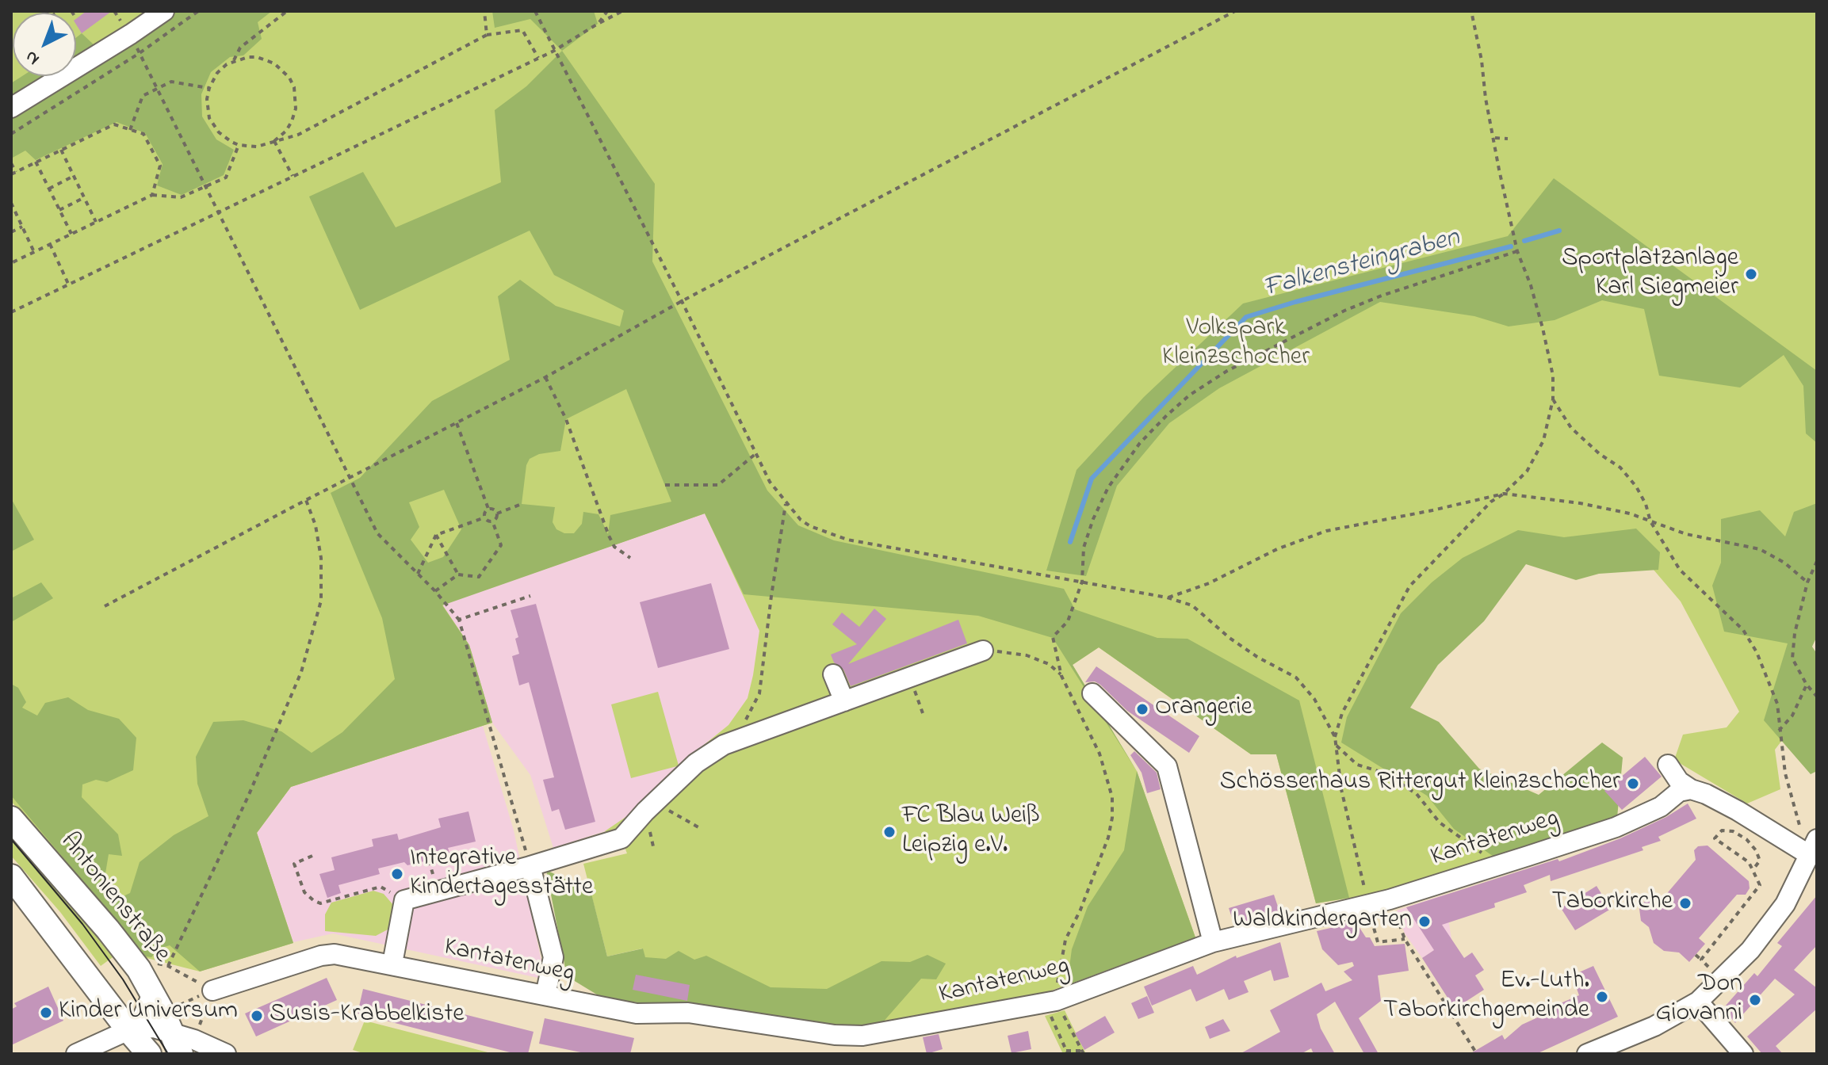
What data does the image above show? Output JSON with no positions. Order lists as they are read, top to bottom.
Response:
{
  "streets": {
    "main road": ["Antonienstraße"],
    "street": ["Kantatenweg"]
  },
  "water": ["Falkensteingraben"],
  "parks": ["Volkspark Kleinzschocher"],
  "places": [
    "Sportplatzanlage Karl Siegmeier",
    "Orangerie",
    "Schösserhaus Rittergut Kleinzschocher",
    "FC Blau Weiß Leipzig e.V.",
    "Integrative Kindertagesstätte",
    "Taborkirche",
    "Waldkindergarten",
    "Ev.-Luth. Taborkirchgemeinde",
    "Don Giovanni",
    "Kinder Universum",
    "Susis-Krabbelkiste"
  ],
  "north": "bottom left"
}
